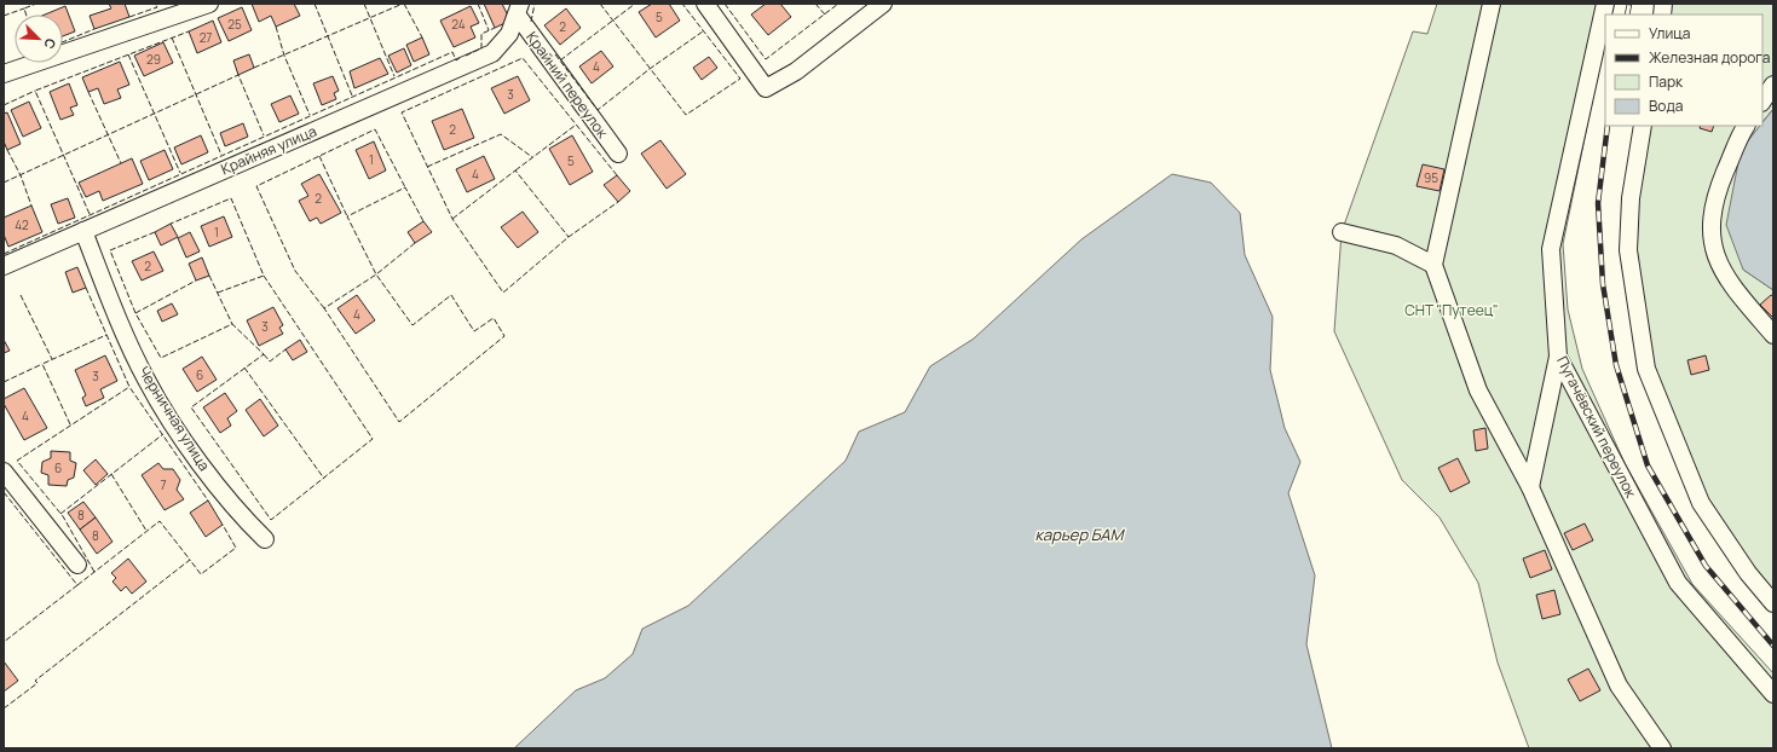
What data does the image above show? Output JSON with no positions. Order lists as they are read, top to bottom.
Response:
{
  "streets": {
    "street": [
      "Крайний переулок",
      "Крайняя улица",
      "Черничная улица",
      "Пугачёвский переулок"
    ]
  },
  "crossings": [
    ["Крайний переулок", "Крайняя улица"],
    ["Крайняя улица", "Черничная улица"]
  ],
  "water": ["карьер БАМ"],
  "parks": ["СНТ \"Путеец\""],
  "house_numbers": [
    "5",
    "25",
    "24",
    "2",
    "27",
    "29",
    "4",
    "3",
    "2",
    "1",
    "5",
    "4",
    "95",
    "2",
    "42",
    "1",
    "2",
    "4",
    "3",
    "6",
    "3",
    "4",
    "6",
    "7",
    "8",
    "8"
  ],
  "legend": [
    "Улица",
    "Железная дорога",
    "Парк",
    "Вода"
  ],
  "north": "bottom right"
}
